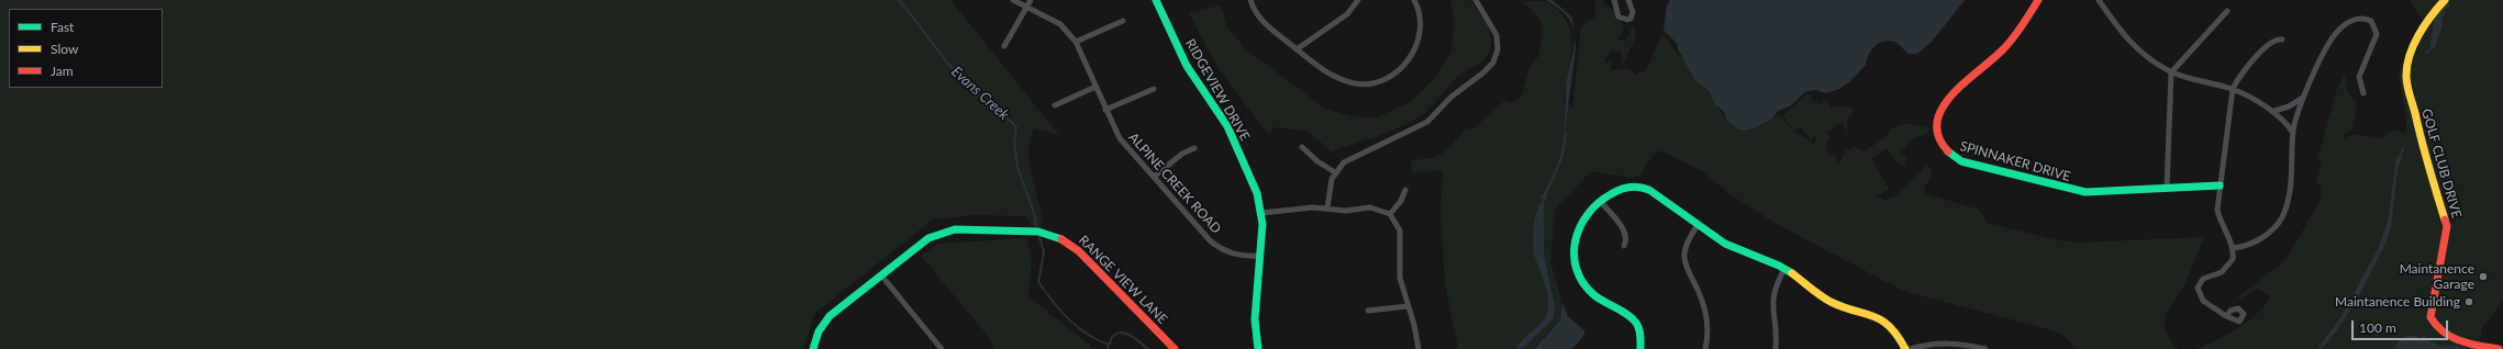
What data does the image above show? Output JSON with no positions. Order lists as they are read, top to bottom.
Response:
{
  "streets": {
    "street": [
      "RIDGEVIEW DRIVE",
      "SPINNAKER DRIVE",
      "GOLF CLUB DRIVE",
      "ALPINE CREEK ROAD",
      "RANGE VIEW LANE"
    ]
  },
  "crossings": [
    ["RIDGEVIEW DRIVE", "ALPINE CREEK ROAD"]
  ],
  "water": ["Evans Creek"],
  "places": ["Maintanence Garage", "Maintanence Building"],
  "legend": ["Fast", "Slow", "Jam"],
  "scale_bar": "100 m"
}
